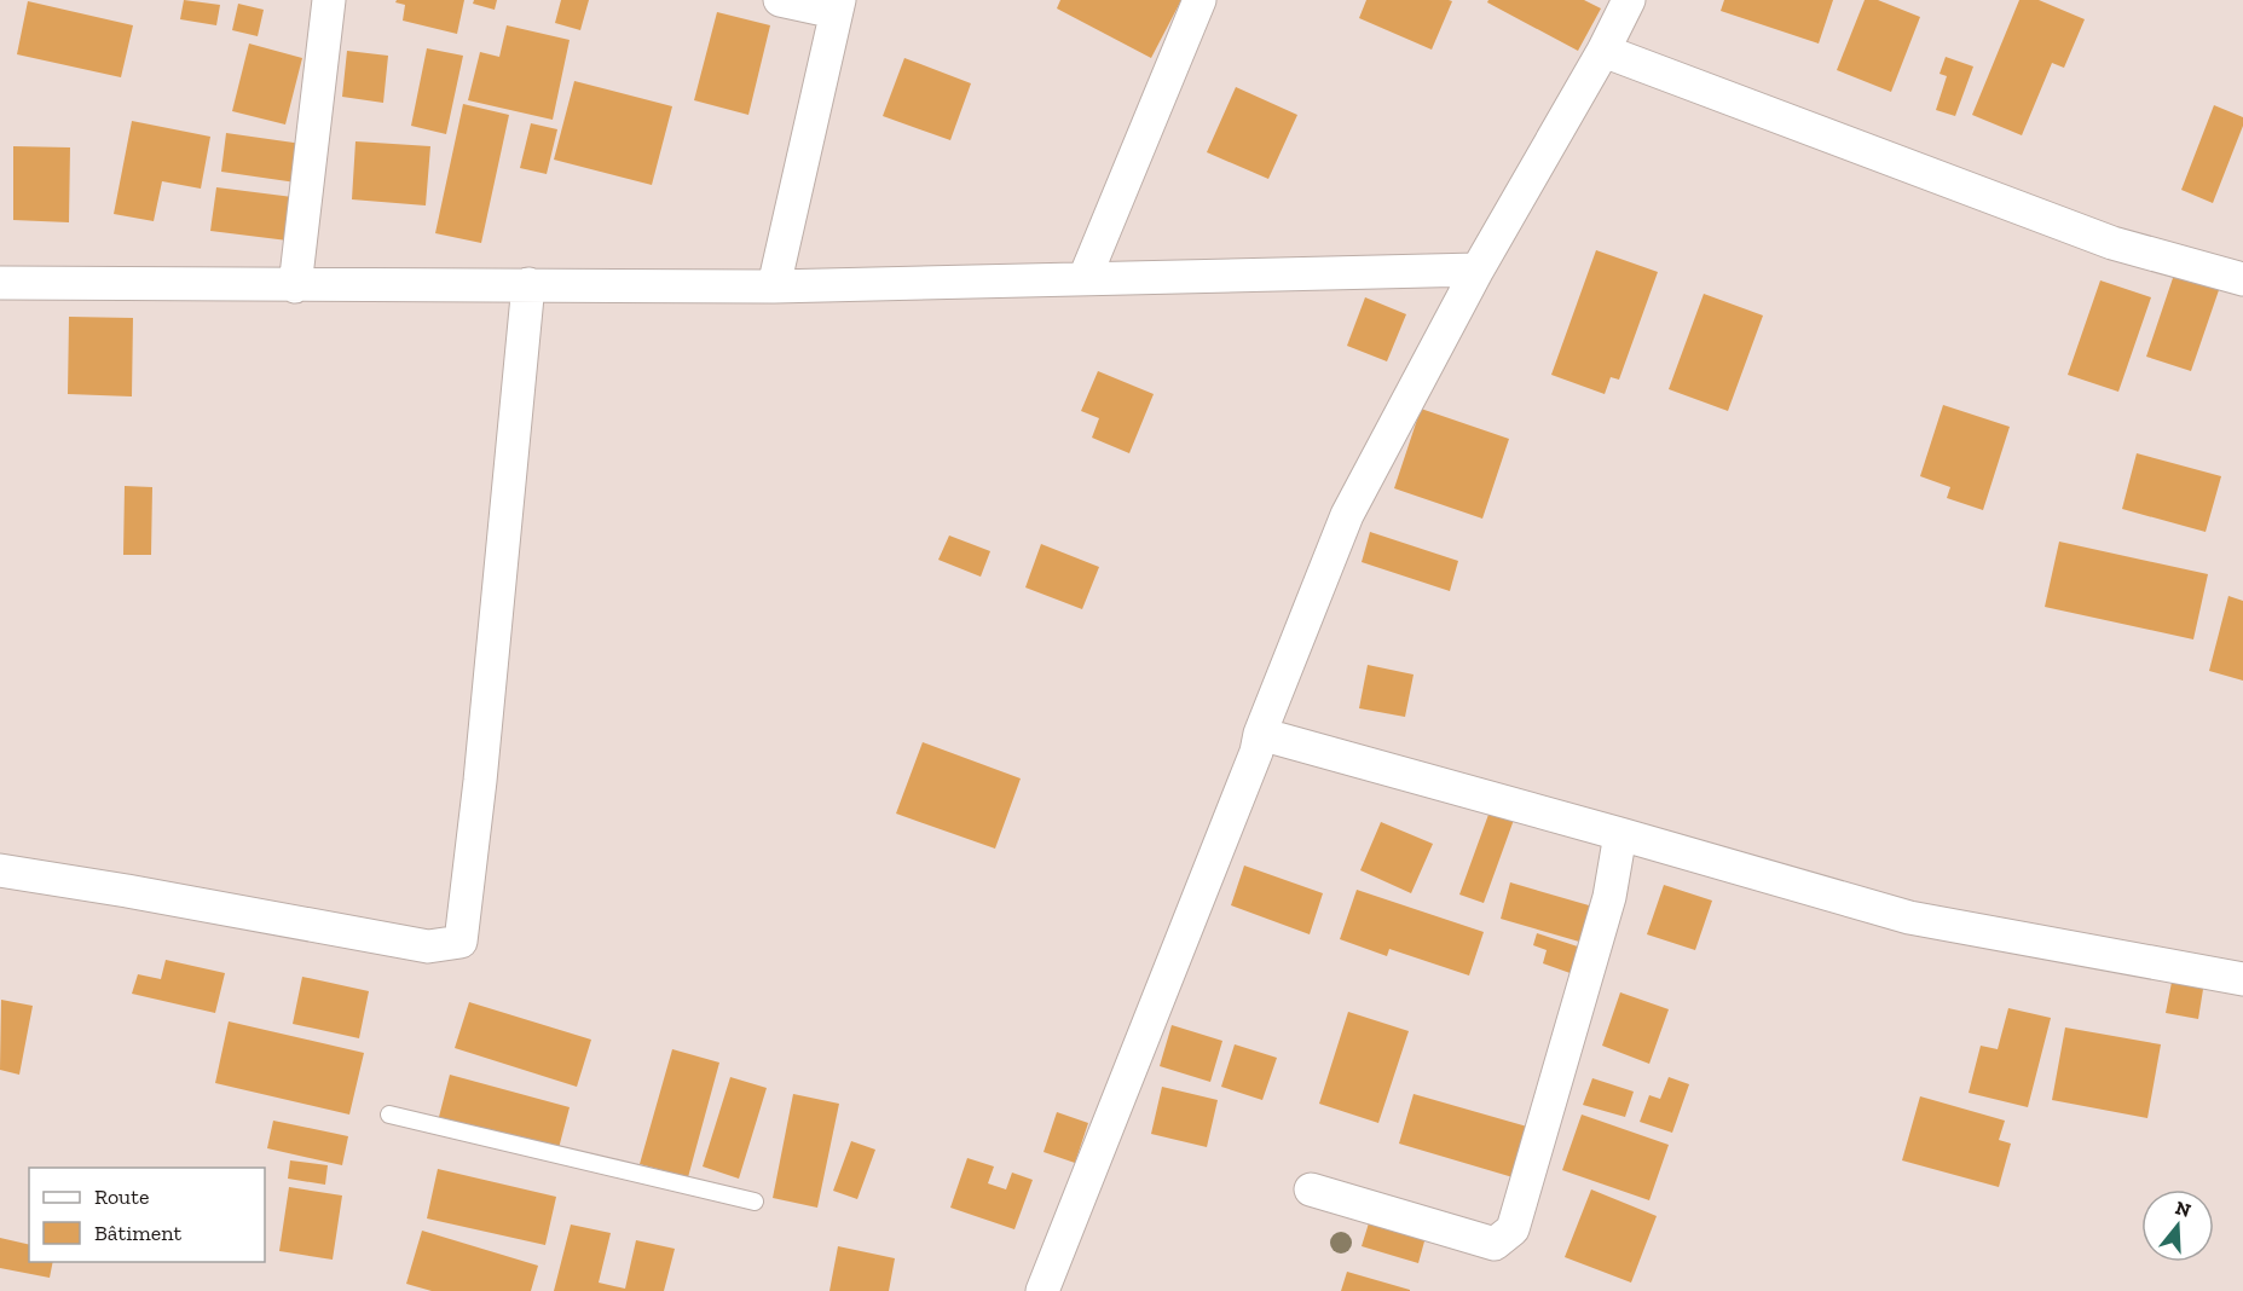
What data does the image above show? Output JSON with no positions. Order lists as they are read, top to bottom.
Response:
{
  "legend": ["Route", "Bâtiment"],
  "north": "top"
}
